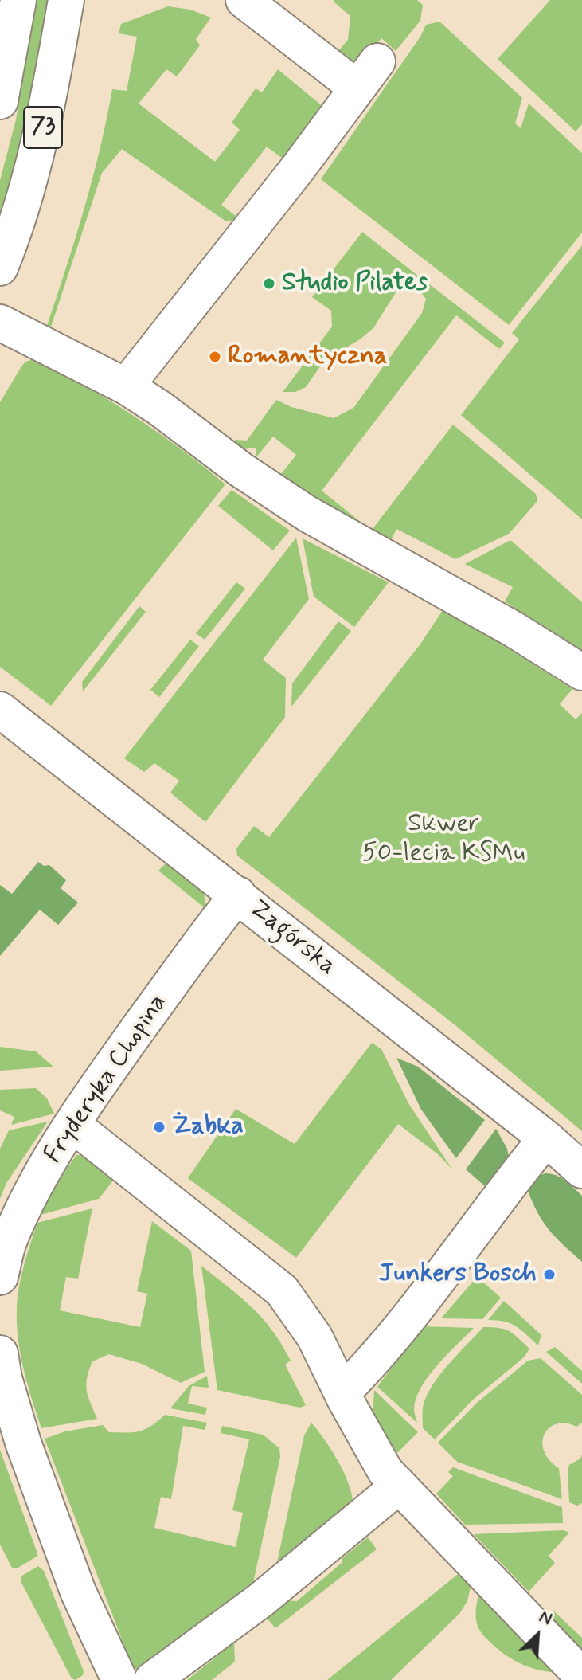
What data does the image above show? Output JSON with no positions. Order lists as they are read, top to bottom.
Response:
{
  "streets": {
    "street": ["73", "Zagórska", "Fryderyka Chopina"]
  },
  "crossings": [
    ["Zagórska", "Fryderyka Chopina"]
  ],
  "parks": ["Skwer 50-lecia KSMu"],
  "places": [
    "Studio Pilates",
    "Romantyczna",
    "Żabka",
    "Junkers Bosch"
  ],
  "north": "top right"
}
